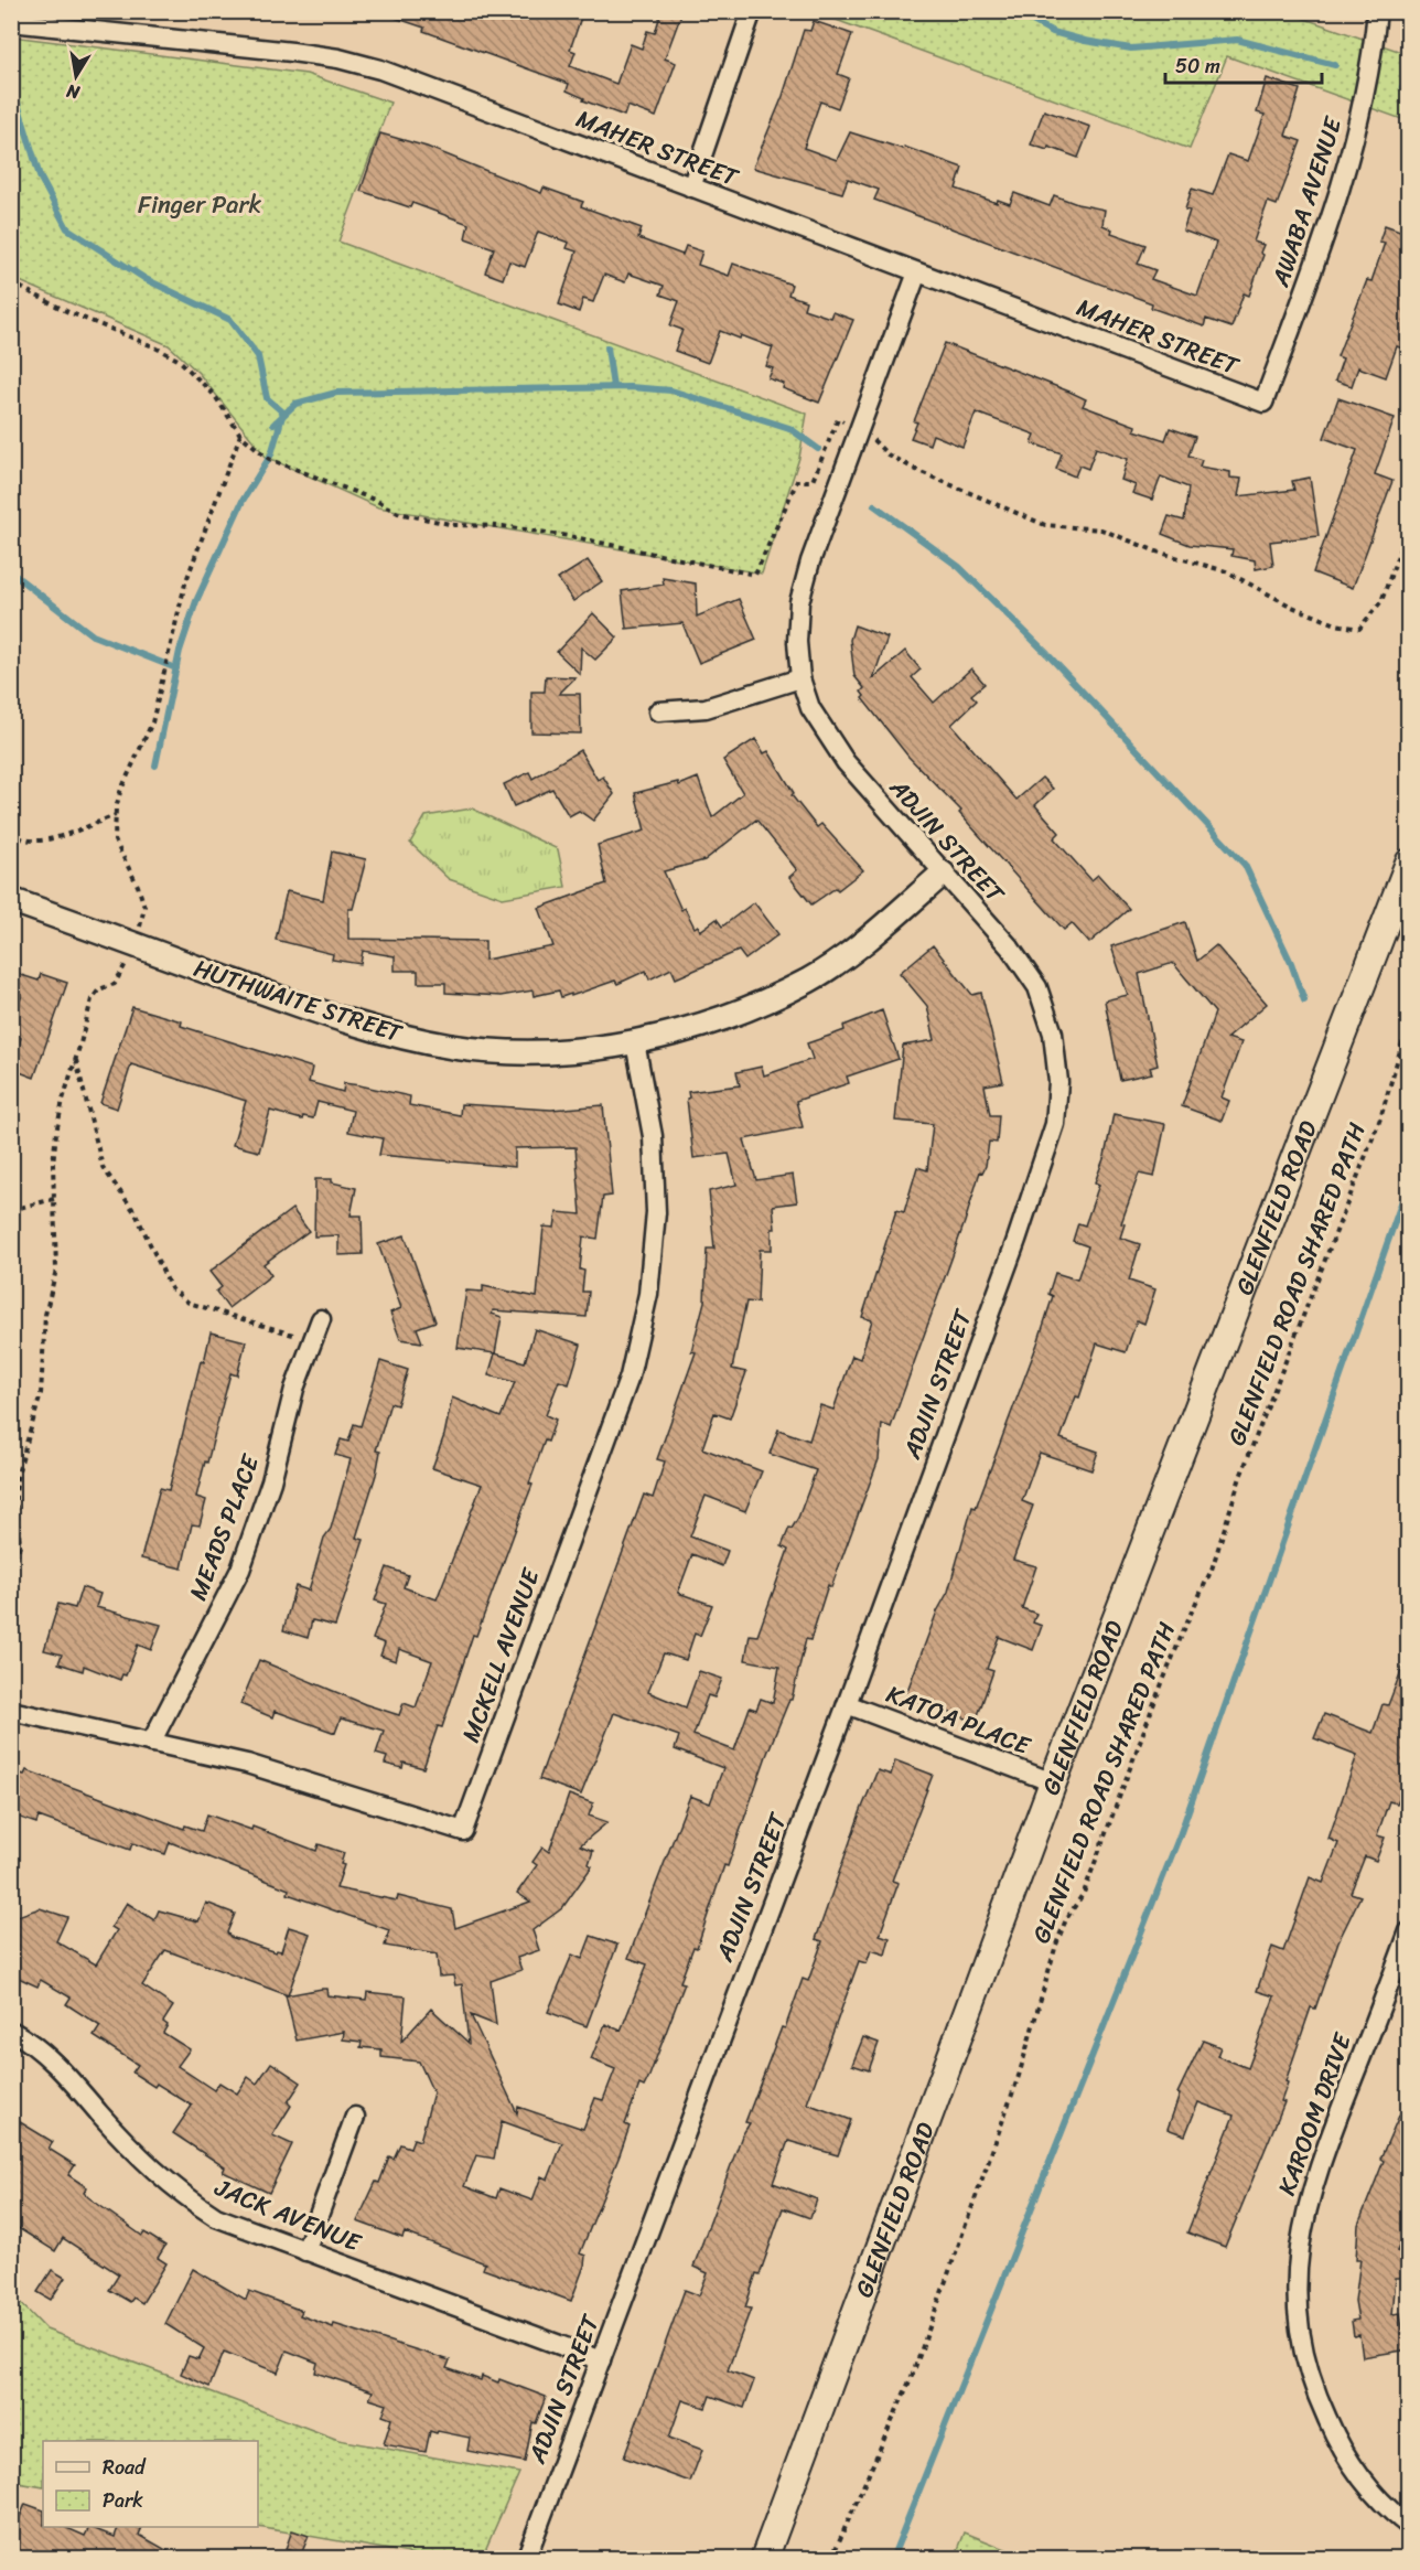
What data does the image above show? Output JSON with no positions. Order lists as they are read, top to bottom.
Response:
{
  "streets": {
    "main road": ["GLENFIELD ROAD"],
    "street": [
      "MAHER STREET",
      "AWABA AVENUE",
      "ADJIN STREET",
      "HUTHWAITE STREET",
      "MEADS PLACE",
      "MCKELL AVENUE",
      "KATOA PLACE",
      "KAROOM DRIVE",
      "JACK AVENUE"
    ],
    "path": ["GLENFIELD ROAD SHARED PATH"]
  },
  "crossings": [
    ["MAHER STREET", "AWABA AVENUE"],
    ["MAHER STREET", "ADJIN STREET"],
    ["ADJIN STREET", "HUTHWAITE STREET"],
    ["ADJIN STREET", "KATOA PLACE"],
    ["ADJIN STREET", "JACK AVENUE"],
    ["HUTHWAITE STREET", "MCKELL AVENUE"],
    ["GLENFIELD ROAD", "KATOA PLACE"],
    ["MEADS PLACE", "MCKELL AVENUE"]
  ],
  "parks": ["Finger Park"],
  "legend": ["Road", "Park"],
  "scale_bar": "50 m",
  "north": "bottom"
}
